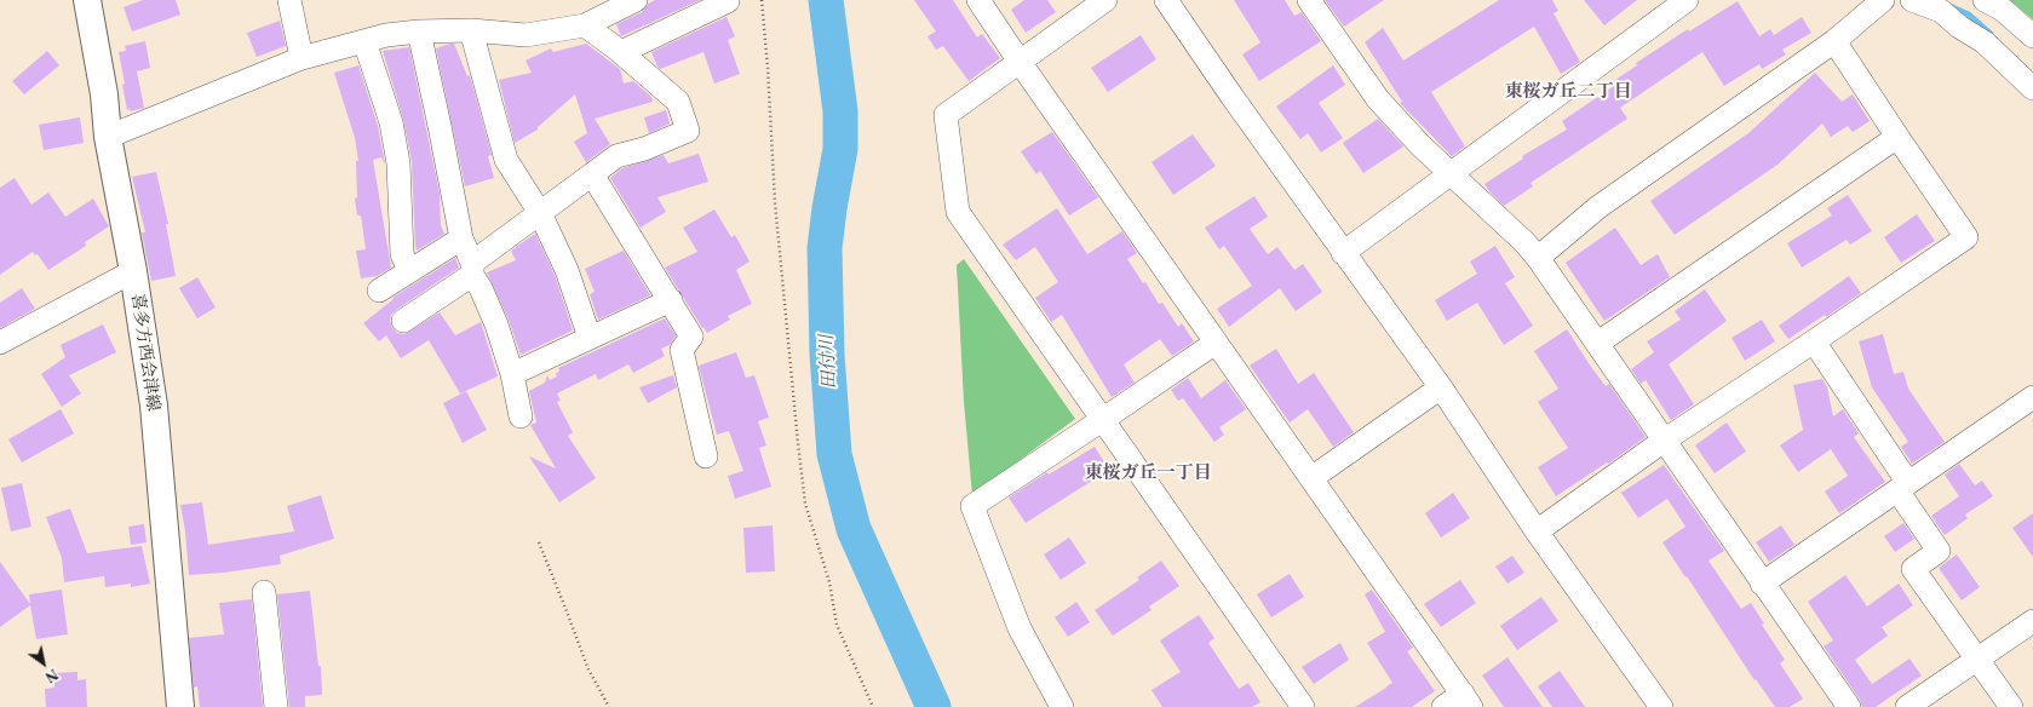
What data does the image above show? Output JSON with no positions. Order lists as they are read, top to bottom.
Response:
{
  "streets": {
    "main road": ["喜多方西会津線"]
  },
  "districts": ["東桜ガ丘二丁目", "東桜ガ丘一丁目"],
  "water": ["田付川"],
  "north": "bottom right"
}
